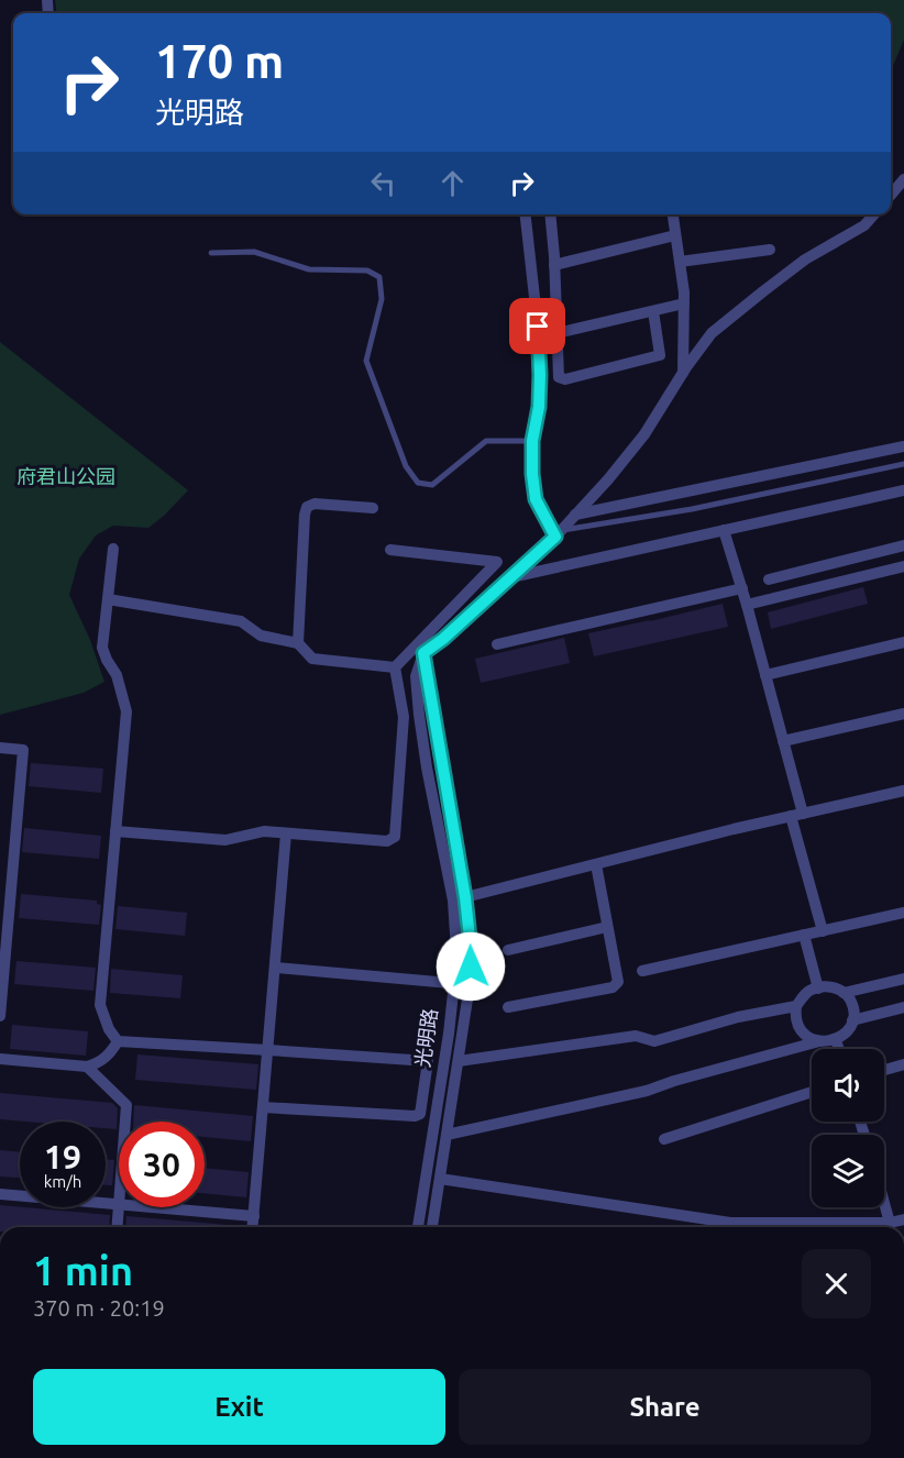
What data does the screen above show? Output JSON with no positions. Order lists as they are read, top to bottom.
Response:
{
  "streets": {
    "street": ["光明路"]
  },
  "parks": ["府君山公园"],
  "page": {
    "turn": ["170 m", "光明路"],
    "speed": "19 km/h",
    "limit": "30",
    "heading": ["1 min", "370 m · 20:19"],
    "buttons": ["Exit", "Share"]
  }
}
